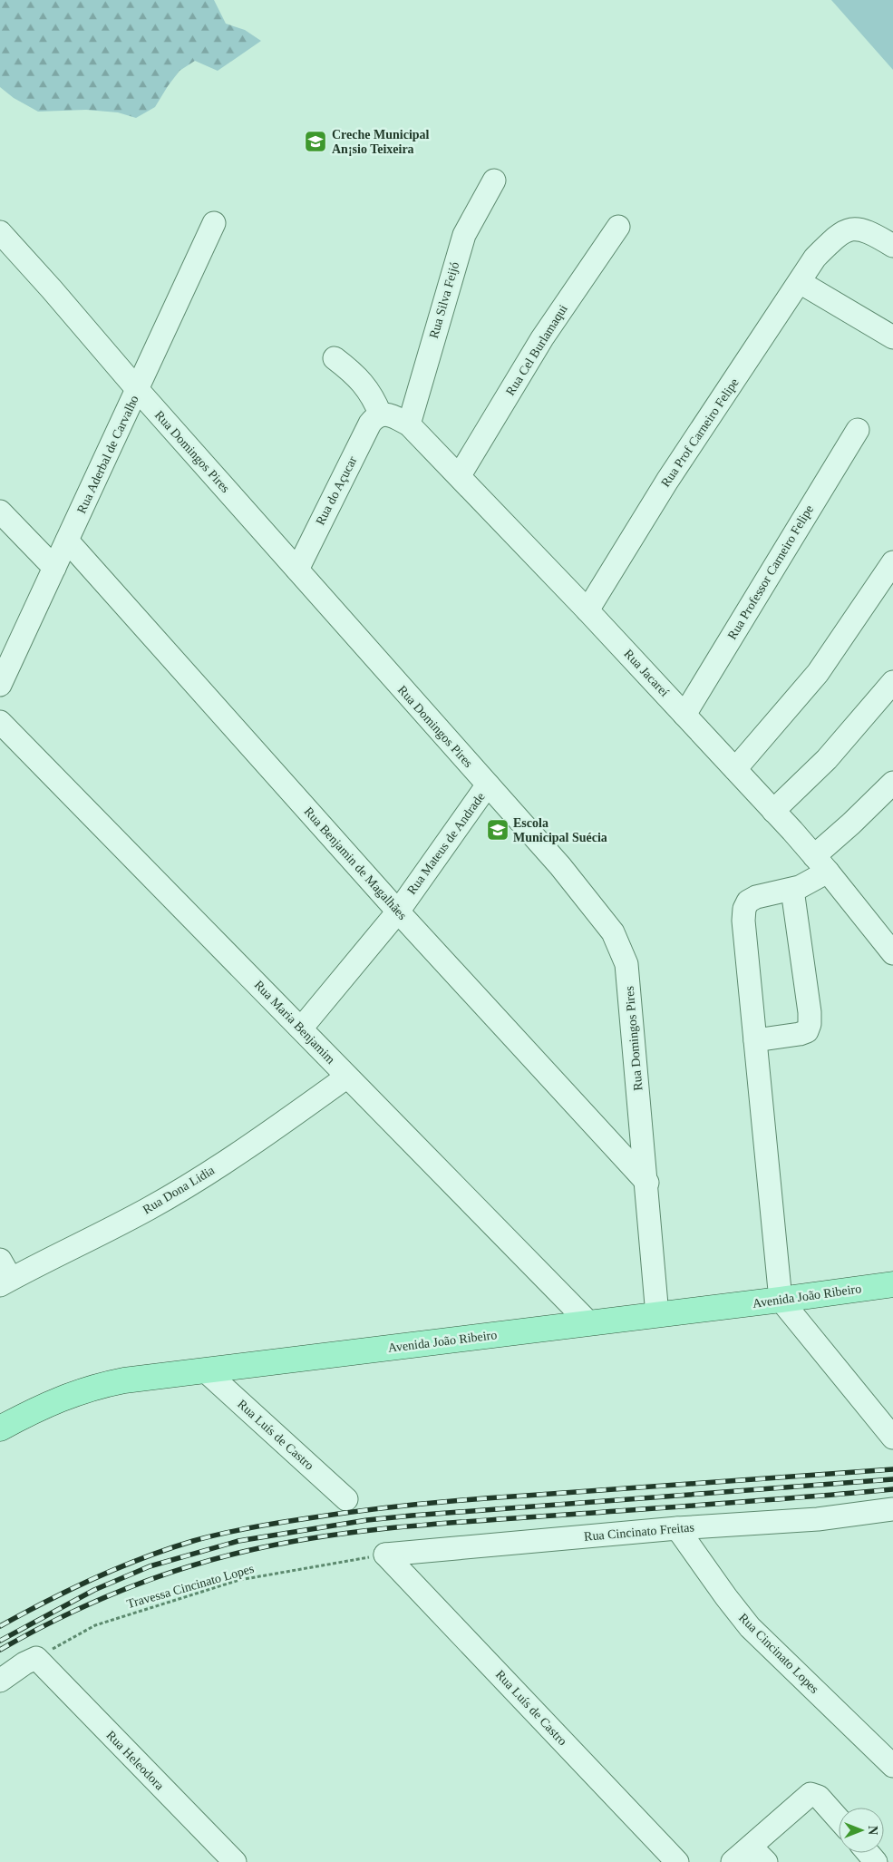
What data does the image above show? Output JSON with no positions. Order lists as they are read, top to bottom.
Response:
{
  "streets": {
    "main road": ["Avenida João Ribeiro"],
    "street": [
      "Rua Silva Feijó",
      "Rua Cel Burlamaqui",
      "Rua Prof Carneiro Felipe",
      "Rua Domingos Pires",
      "Rua Aderbal de Carvalho",
      "Rua do Açucar",
      "Rua Professor Carneiro Felipe",
      "Rua Jacareí",
      "Rua Mateus de Andrade",
      "Rua Benjamin de Magalhães",
      "Rua Maria Benjamim",
      "Rua Dona Lidia",
      "Rua Luís de Castro",
      "Rua Cincinato Freitas",
      "Rua Cincinato Lopes",
      "Rua Heleodora"
    ],
    "path": ["Travessa Cincinato Lopes"]
  },
  "crossings": [
    ["Rua Silva Feijó", "Rua Jacareí"],
    ["Rua Cel Burlamaqui", "Rua Jacareí"],
    ["Rua Prof Carneiro Felipe", "Rua Jacareí"],
    ["Rua Domingos Pires", "Rua Aderbal de Carvalho"],
    ["Rua Domingos Pires", "Rua do Açucar"],
    ["Rua Domingos Pires", "Rua Mateus de Andrade"],
    ["Rua Domingos Pires", "Rua Benjamin de Magalhães"],
    ["Rua Domingos Pires", "Avenida João Ribeiro"],
    ["Rua Aderbal de Carvalho", "Rua Benjamin de Magalhães"],
    ["Rua do Açucar", "Rua Jacareí"],
    ["Rua Professor Carneiro Felipe", "Rua Jacareí"],
    ["Rua Mateus de Andrade", "Rua Benjamin de Magalhães"],
    ["Rua Mateus de Andrade", "Rua Maria Benjamim"],
    ["Rua Maria Benjamim", "Rua Dona Lidia"],
    ["Rua Maria Benjamim", "Avenida João Ribeiro"],
    ["Avenida João Ribeiro", "Rua Luís de Castro"],
    ["Rua Luís de Castro", "Rua Cincinato Freitas"],
    ["Rua Luís de Castro", "Travessa Cincinato Lopes"],
    ["Rua Cincinato Freitas", "Travessa Cincinato Lopes"],
    ["Rua Cincinato Freitas", "Rua Cincinato Lopes"],
    ["Travessa Cincinato Lopes", "Rua Heleodora"]
  ],
  "places": {
    "school or university": ["Creche Municipal An¡sio Teixeira", "Escola Municipal Suécia"]
  },
  "north": "right"
}
